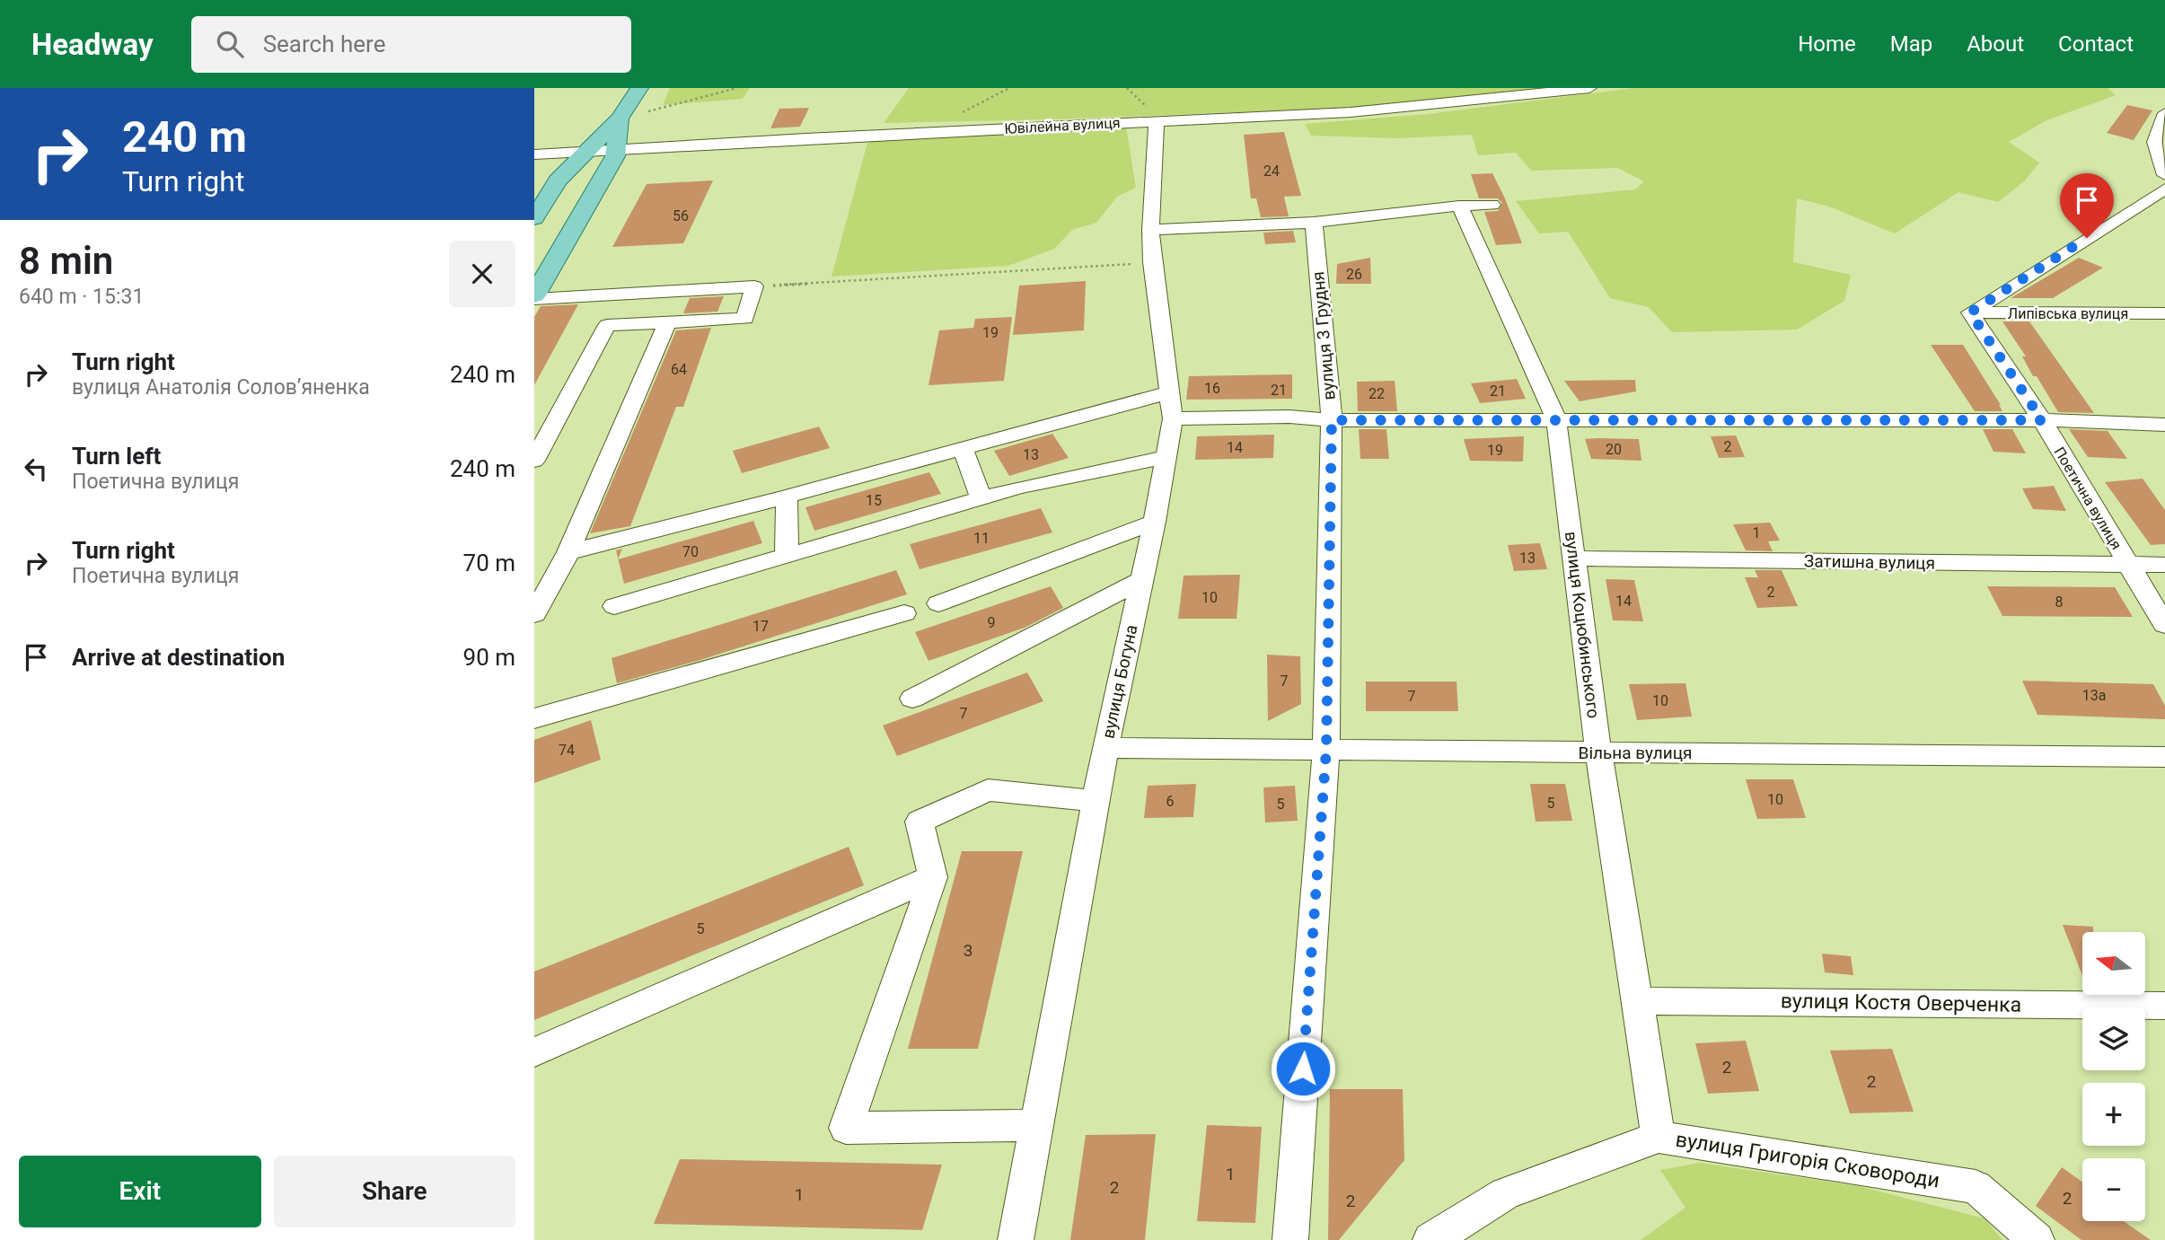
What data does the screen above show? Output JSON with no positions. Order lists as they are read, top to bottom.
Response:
{
  "streets": {
    "street": [
      "Ювілейна вулиця",
      "Липівська вулиця",
      "вулиця 3 Грудня",
      "Поетична вулиця",
      "Затишна вулиця",
      "вулиця Коцюбинського",
      "вулиця Богуна",
      "Вільна вулиця",
      "вулиця Костя Оверченка",
      "вулиця Григорія Сковороди"
    ]
  },
  "crossings": [
    ["Ювілейна вулиця", "вулиця Богуна"],
    ["Липівська вулиця", "Поетична вулиця"],
    ["вулиця 3 Грудня", "Вільна вулиця"],
    ["Поетична вулиця", "Затишна вулиця"],
    ["Затишна вулиця", "вулиця Коцюбинського"],
    ["вулиця Коцюбинського", "Вільна вулиця"],
    ["вулиця Коцюбинського", "вулиця Костя Оверченка"],
    ["вулиця Коцюбинського", "вулиця Григорія Сковороди"],
    ["вулиця Богуна", "Вільна вулиця"]
  ],
  "house_numbers": [
    "24",
    "56",
    "26",
    "19",
    "64",
    "16",
    "21",
    "21",
    "22",
    "2",
    "14",
    "20",
    "19",
    "13",
    "15",
    "1",
    "11",
    "70",
    "13",
    "2",
    "10",
    "14",
    "8",
    "9",
    "17",
    "7",
    "13а",
    "7",
    "10",
    "7",
    "74",
    "10",
    "6",
    "5",
    "5",
    "5",
    "3",
    "2",
    "2",
    "1",
    "2",
    "1",
    "2",
    "2"
  ],
  "north": "left",
  "page": {
    "header": "Headway",
    "search": "Search here",
    "nav": [
      "Home",
      "Map",
      "About",
      "Contact"
    ],
    "turn": ["240 m", "Turn right"],
    "heading": ["8 min", "640 m · 15:31"],
    "list": [
      {
        "name": "Turn right",
        "note": "вулиця Анатолія Соловʼяненка",
        "value": "240 m"
      },
      {
        "name": "Turn left",
        "note": "Поетична вулиця",
        "value": "240 m"
      },
      {
        "name": "Turn right",
        "note": "Поетична вулиця",
        "value": "70 m"
      },
      {
        "name": "Arrive at destination",
        "value": "90 m"
      }
    ],
    "map_buttons": ["+", "−"],
    "buttons": ["Exit", "Share"]
  }
}
